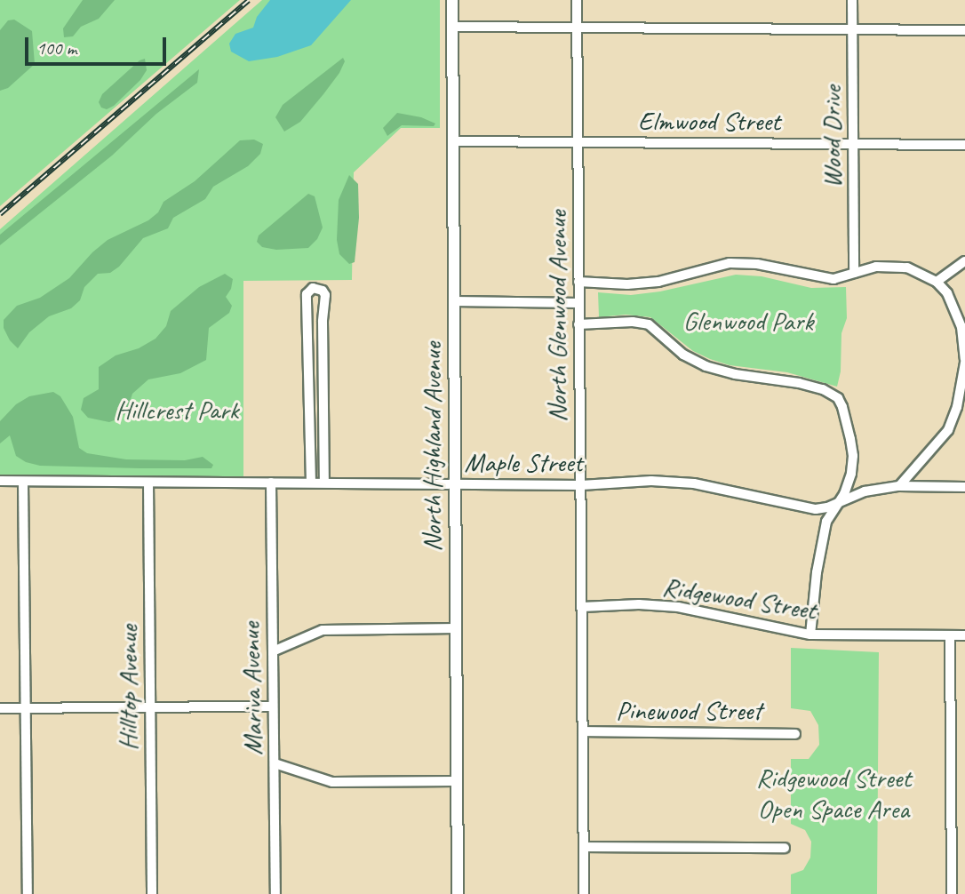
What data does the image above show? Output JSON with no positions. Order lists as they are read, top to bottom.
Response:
{
  "streets": {
    "street": [
      "Elmwood Street",
      "Wood Drive",
      "North Glenwood Avenue",
      "North Highland Avenue",
      "Maple Street",
      "Ridgewood Street",
      "Hilltop Avenue",
      "Mariva Avenue",
      "Pinewood Street"
    ]
  },
  "crossings": [
    ["Elmwood Street", "Wood Drive"],
    ["Elmwood Street", "North Glenwood Avenue"],
    ["Elmwood Street", "North Highland Avenue"],
    ["North Glenwood Avenue", "Maple Street"],
    ["North Glenwood Avenue", "Ridgewood Street"],
    ["North Glenwood Avenue", "Pinewood Street"],
    ["North Highland Avenue", "Maple Street"],
    ["Maple Street", "Hilltop Avenue"],
    ["Maple Street", "Mariva Avenue"]
  ],
  "parks": ["Glenwood Park", "Hillcrest Park", "Ridgewood Street Open Space Area"],
  "scale_bar": "100 m"
}
